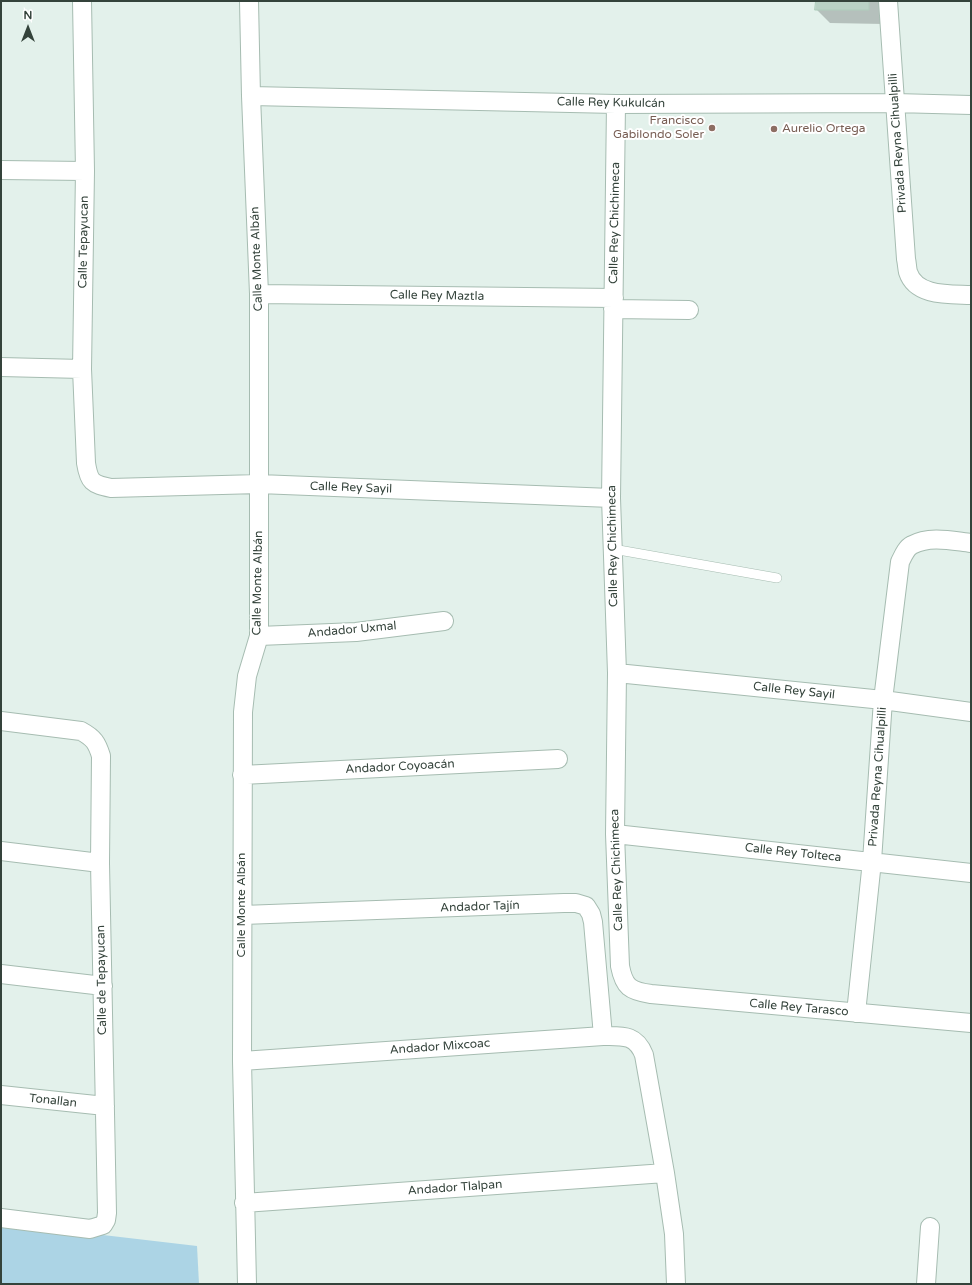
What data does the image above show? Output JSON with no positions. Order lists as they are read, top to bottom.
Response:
{
  "streets": {
    "street": [
      "Calle Rey Kukulcán",
      "Privada Reyna Cihualpilli",
      "Calle Rey Chichimeca",
      "Calle Tepayucan",
      "Calle Monte Albán",
      "Calle Rey Maztla",
      "Calle Rey Sayil",
      "Andador Uxmal",
      "Andador Coyoacán",
      "Calle Rey Tolteca",
      "Andador Tajín",
      "Calle de Tepayucan",
      "Calle Rey Tarasco",
      "Andador Mixcoac",
      "Tonallan",
      "Andador Tlalpan"
    ]
  },
  "crossings": [
    ["Calle Rey Kukulcán", "Privada Reyna Cihualpilli"],
    ["Calle Rey Kukulcán", "Calle Rey Chichimeca"],
    ["Calle Rey Kukulcán", "Calle Monte Albán"],
    ["Privada Reyna Cihualpilli", "Calle Rey Sayil"],
    ["Privada Reyna Cihualpilli", "Calle Rey Tolteca"],
    ["Privada Reyna Cihualpilli", "Calle Rey Tarasco"],
    ["Calle Rey Chichimeca", "Calle Rey Maztla"],
    ["Calle Rey Chichimeca", "Calle Rey Sayil"],
    ["Calle Rey Chichimeca", "Calle Rey Tolteca"],
    ["Calle Rey Chichimeca", "Calle Rey Tarasco"],
    ["Calle Tepayucan", "Calle Rey Sayil"],
    ["Calle Monte Albán", "Calle Rey Maztla"],
    ["Calle Monte Albán", "Calle Rey Sayil"],
    ["Calle Monte Albán", "Andador Uxmal"],
    ["Calle Monte Albán", "Andador Coyoacán"],
    ["Calle Monte Albán", "Andador Tajín"],
    ["Calle Monte Albán", "Andador Mixcoac"],
    ["Calle Monte Albán", "Andador Tlalpan"],
    ["Andador Tajín", "Andador Mixcoac"],
    ["Calle de Tepayucan", "Tonallan"],
    ["Andador Mixcoac", "Andador Tlalpan"]
  ],
  "places": ["Francisco Gabilondo Soler", "Aurelio Ortega"],
  "north": "top"
}
